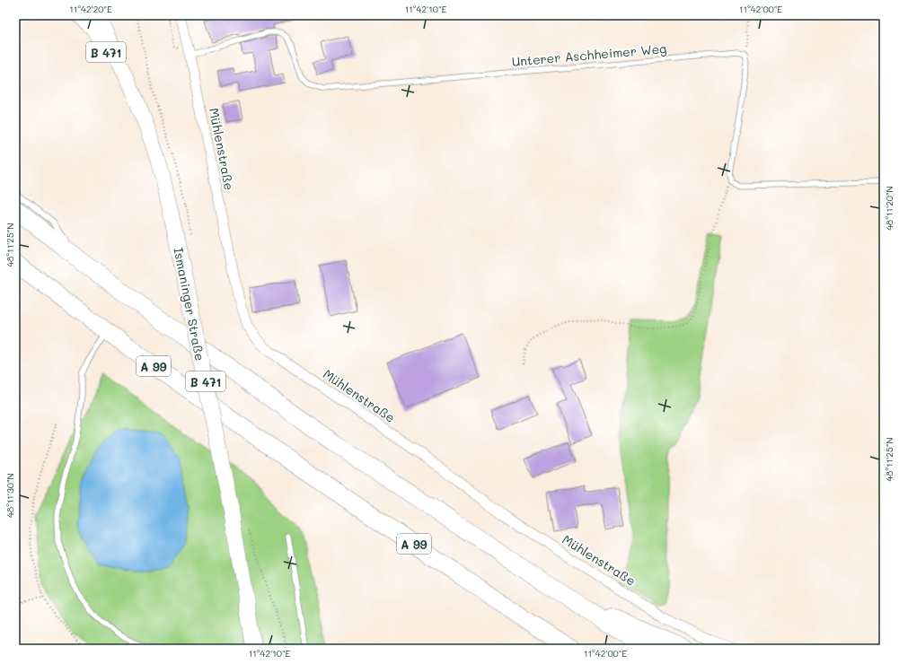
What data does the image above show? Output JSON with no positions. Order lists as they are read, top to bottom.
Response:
{
  "streets": {
    "highway": ["A 99"],
    "main road": ["B 471", "Ismaninger Straße"],
    "street": ["Mühlenstraße"],
    "lane": ["Unterer Aschheimer Weg"]
  },
  "crossings": [
    ["B 471", "Ismaninger Straße"],
    ["Unterer Aschheimer Weg", "Mühlenstraße"]
  ],
  "coordinates": [
    "11°42'20\"E",
    "11°42'10\"E",
    "11°42'00\"E",
    "48°11'20\"N",
    "48°11'25\"N",
    "48°11'30\"N"
  ]
}
